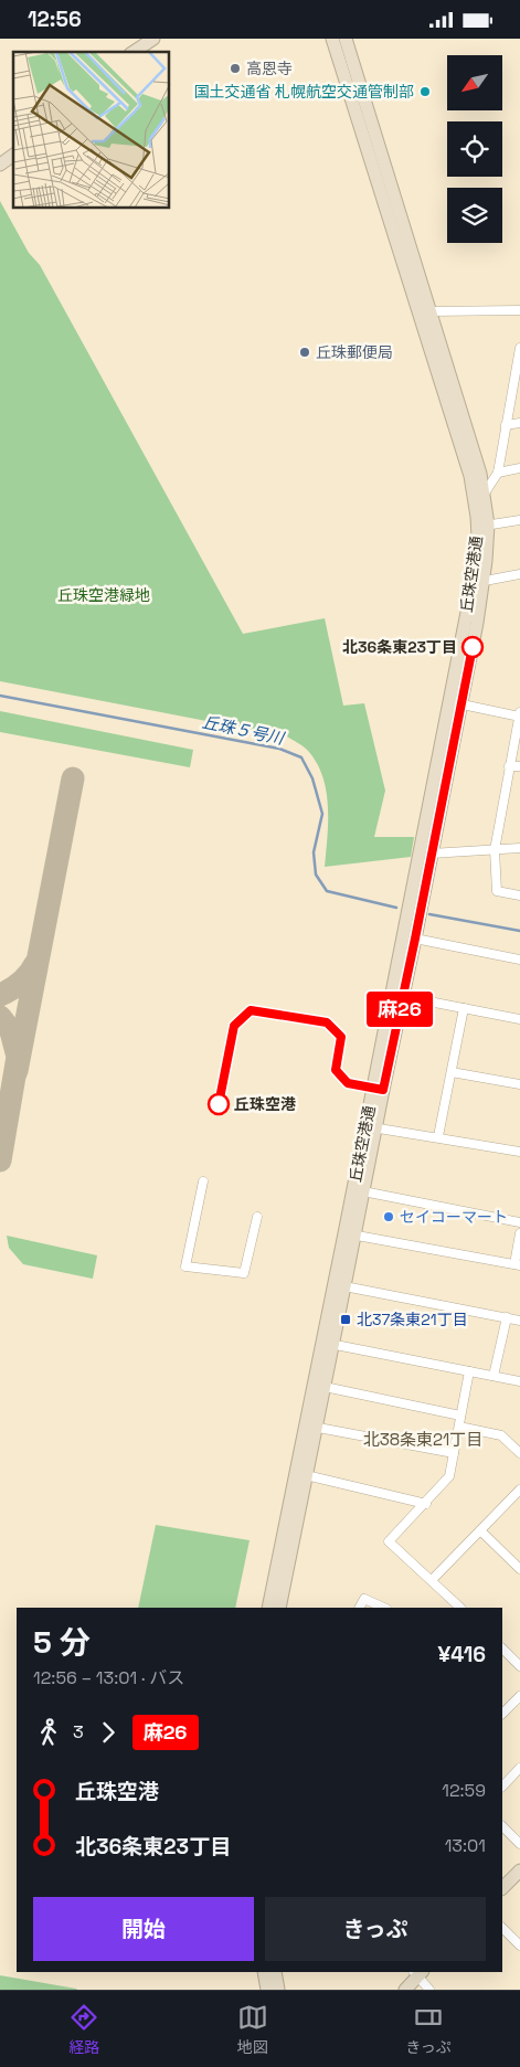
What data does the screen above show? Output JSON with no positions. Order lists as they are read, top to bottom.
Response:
{
  "streets": {
    "main road": ["丘珠空港通"]
  },
  "districts": ["北38条東21丁目"],
  "water": ["丘珠５号川"],
  "parks": ["丘珠空港緑地"],
  "places": {
    "other": [
      "高恩寺",
      "国土交通省 札幌航空交通管制部",
      "丘珠郵便局",
      "北36条東23丁目",
      "丘珠空港",
      "セイコーマート"
    ],
    "transit": ["北37条東21丁目"]
  },
  "lines": ["bus line 麻26"],
  "north": "bottom left",
  "page": {
    "status": "12:56",
    "on_map": "麻26",
    "heading": ["5 分", "12:56 – 13:01 · バス", "¥416"],
    "legs": ["3", "麻26"],
    "list": [
      {
        "name": "丘珠空港",
        "value": "12:59"
      },
      {
        "name": "北36条東23丁目",
        "value": "13:01"
      }
    ],
    "buttons": ["開始", "きっぷ"],
    "tabs": ["経路", "地図", "きっぷ"]
  }
}
